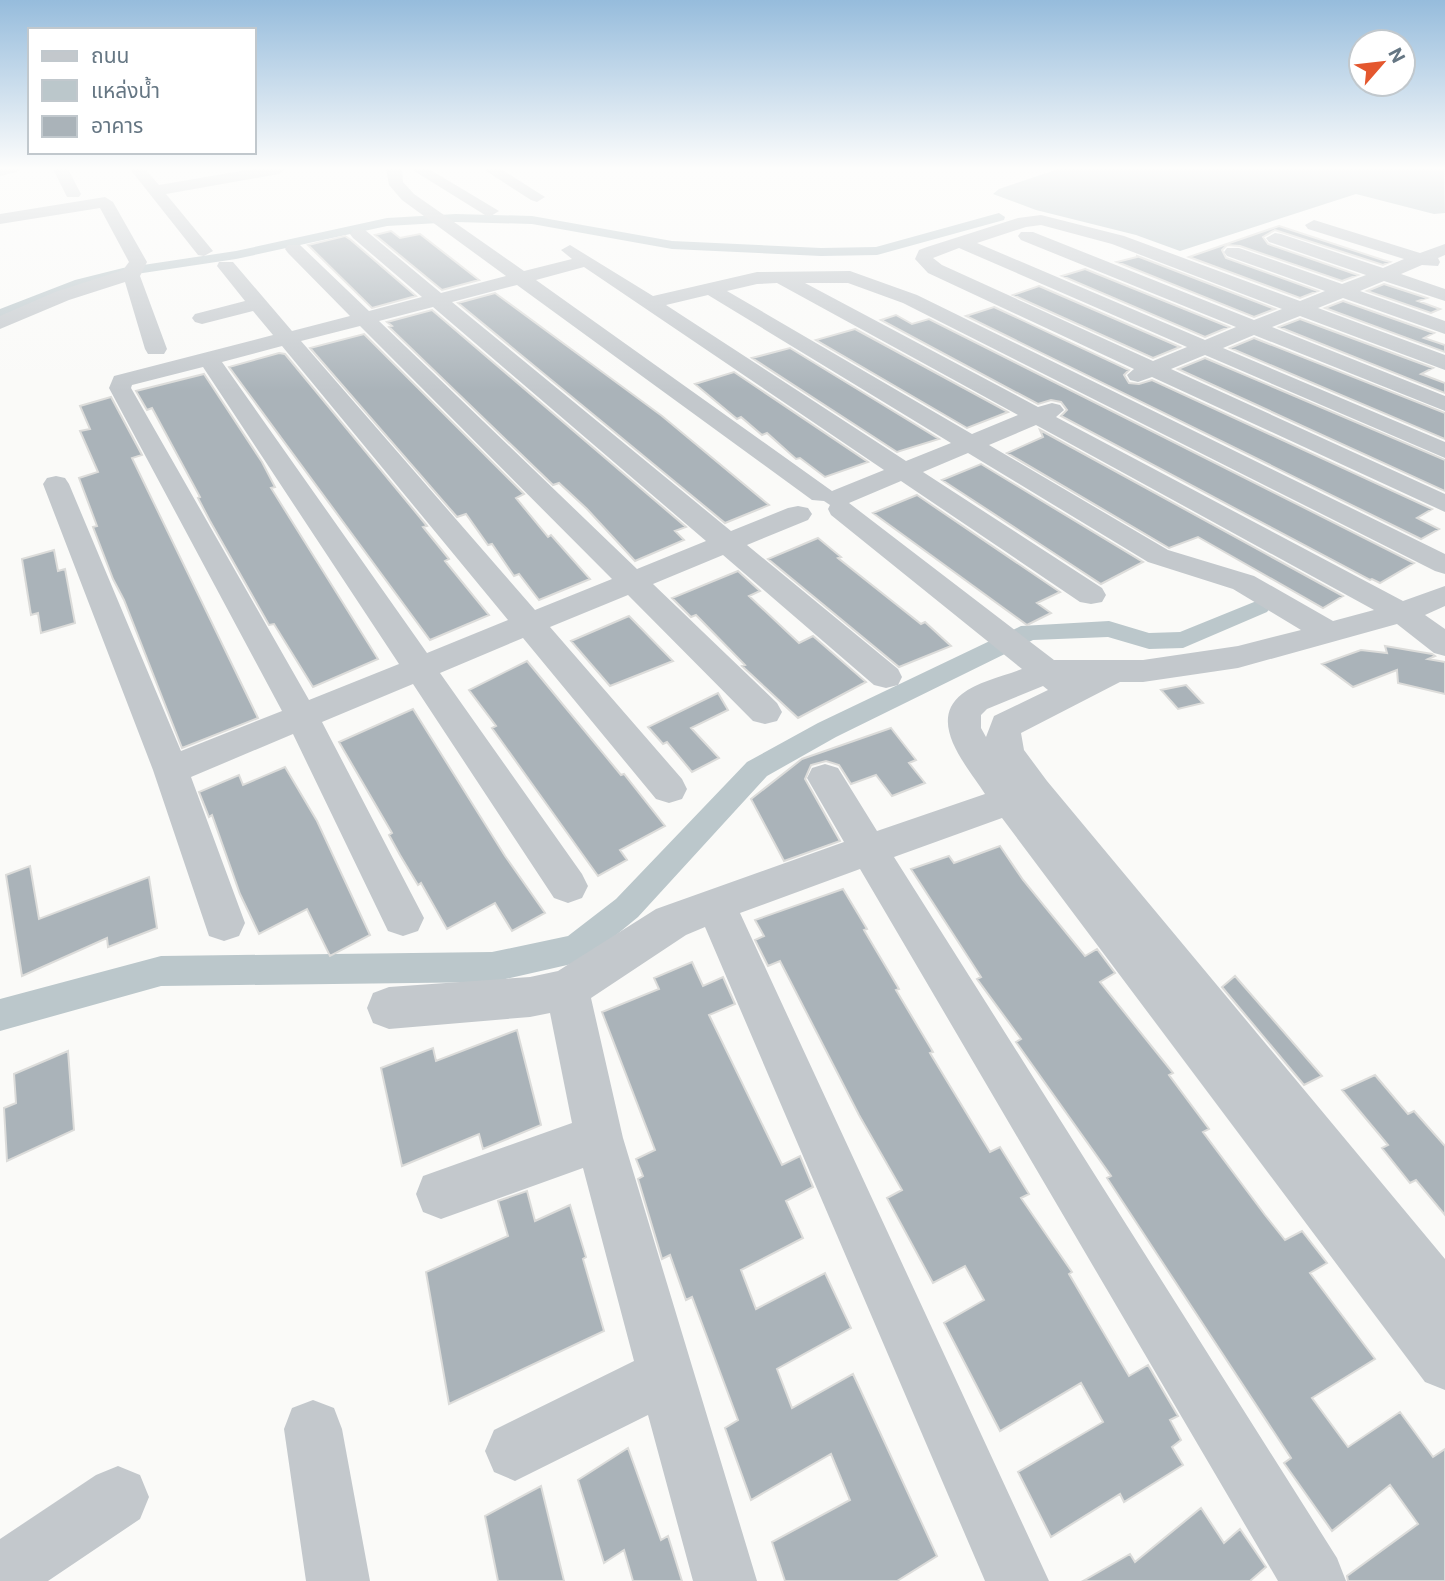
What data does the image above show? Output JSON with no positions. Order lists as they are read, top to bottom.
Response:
{
  "legend": ["ถนน", "แหล่งน้ำ", "อาคาร"],
  "north": "top right"
}
